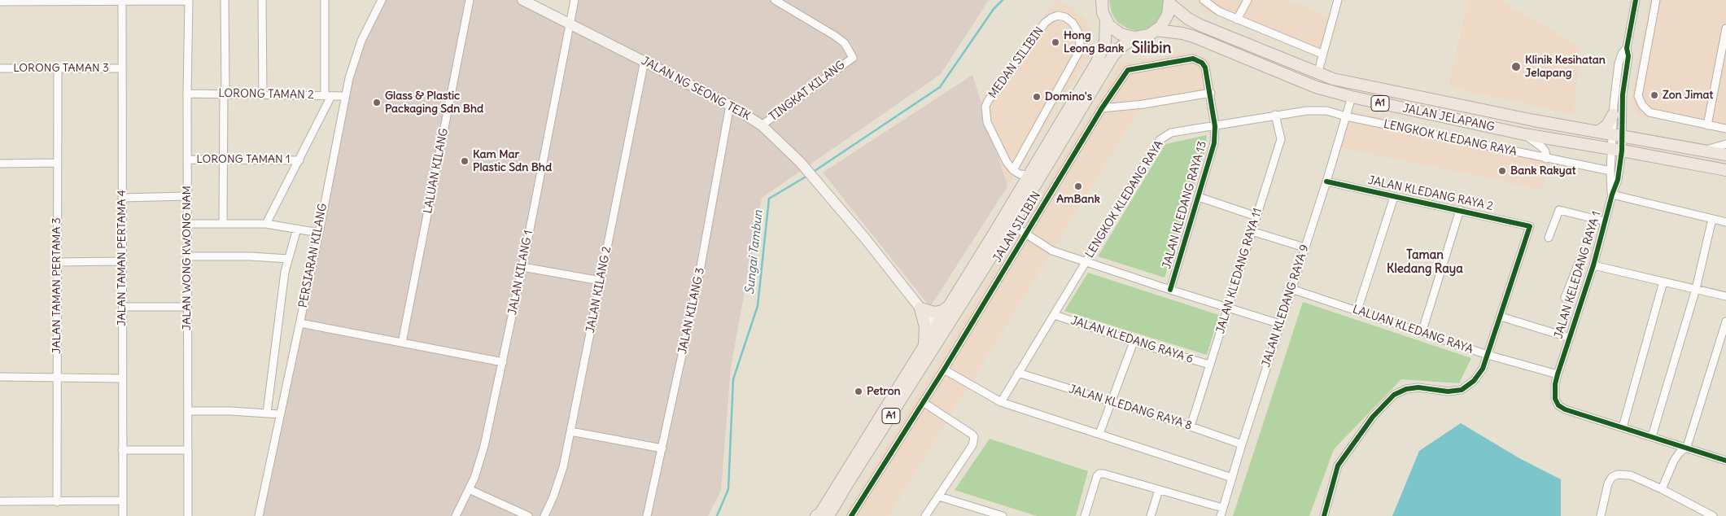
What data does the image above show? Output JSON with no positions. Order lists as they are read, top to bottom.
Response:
{
  "streets": {
    "main road": [
      "JALAN NG SEONG TEIK",
      "A1",
      "JALAN JELAPANG",
      "JALAN SILIBIN"
    ],
    "street": [
      "MEDAN SILIBIN",
      "LORONG TAMAN 3",
      "TINGKAT KILANG",
      "LORONG TAMAN 2",
      "LENGKOK KLEDANG RAYA",
      "LORONG TAMAN 1",
      "LALUAN KILANG",
      "JALAN KLEDANG RAYA 2",
      "JALAN KLEDANG RAYA 13",
      "PERSIARAN KILANG",
      "JALAN TAMAN PERTAMA 4",
      "JALAN WONG KWONG NAM",
      "JALAN KLEDANG RAYA 11",
      "JALAN KILANG 1",
      "JALAN KELEDANG RAYA 1",
      "JALAN TAMAN PERTAMA 3",
      "JALAN KILANG 2",
      "JALAN KLEDANG RAYA 9",
      "JALAN KILANG 3",
      "LALUAN KLEDANG RAYA",
      "JALAN KLEDANG RAYA 6",
      "JALAN KLEDANG RAYA 8"
    ]
  },
  "crossings": [
    ["MEDAN SILIBIN", "JALAN SILIBIN"],
    ["LORONG TAMAN 3", "JALAN TAMAN PERTAMA 4"],
    ["LORONG TAMAN 3", "JALAN TAMAN PERTAMA 3"],
    ["JALAN NG SEONG TEIK", "TINGKAT KILANG"],
    ["JALAN NG SEONG TEIK", "JALAN SILIBIN"],
    ["JALAN NG SEONG TEIK", "JALAN KILANG 1"],
    ["JALAN NG SEONG TEIK", "JALAN KILANG 2"],
    ["JALAN NG SEONG TEIK", "JALAN KILANG 3"],
    ["LORONG TAMAN 2", "PERSIARAN KILANG"],
    ["LORONG TAMAN 2", "JALAN WONG KWONG NAM"],
    ["A1", "JALAN JELAPANG"],
    ["A1", "JALAN SILIBIN"],
    ["JALAN JELAPANG", "JALAN KELEDANG RAYA 1"],
    ["JALAN JELAPANG", "JALAN KLEDANG RAYA 9"],
    ["LENGKOK KLEDANG RAYA", "JALAN KLEDANG RAYA 13"],
    ["LENGKOK KLEDANG RAYA", "JALAN SILIBIN"],
    ["LENGKOK KLEDANG RAYA", "JALAN KLEDANG RAYA 11"],
    ["LENGKOK KLEDANG RAYA", "JALAN KELEDANG RAYA 1"],
    ["LENGKOK KLEDANG RAYA", "JALAN KLEDANG RAYA 9"],
    ["LENGKOK KLEDANG RAYA", "JALAN KLEDANG RAYA 6"],
    ["LENGKOK KLEDANG RAYA", "JALAN KLEDANG RAYA 8"],
    ["LORONG TAMAN 1", "JALAN WONG KWONG NAM"],
    ["JALAN KLEDANG RAYA 2", "JALAN KLEDANG RAYA 9"],
    ["JALAN KLEDANG RAYA 13", "JALAN SILIBIN"],
    ["JALAN KLEDANG RAYA 11", "JALAN KLEDANG RAYA 6"],
    ["JALAN KLEDANG RAYA 11", "JALAN KLEDANG RAYA 8"],
    ["JALAN KELEDANG RAYA 1", "LALUAN KLEDANG RAYA"],
    ["JALAN KLEDANG RAYA 9", "LALUAN KLEDANG RAYA"],
    ["JALAN KLEDANG RAYA 9", "JALAN KLEDANG RAYA 8"]
  ],
  "districts": ["Silibin", "Taman Kledang Raya"],
  "water": ["Sungai Tambun"],
  "places": [
    "Hong Leong Bank",
    "Klinik Kesihatan Jelapang",
    "Zon Jimat",
    "Domino's",
    "Glass & Plastic Packaging Sdn Bhd",
    "Kam Mar Plastic Sdn Bhd",
    "Bank Rakyat",
    "AmBank",
    "Petron"
  ]
}
